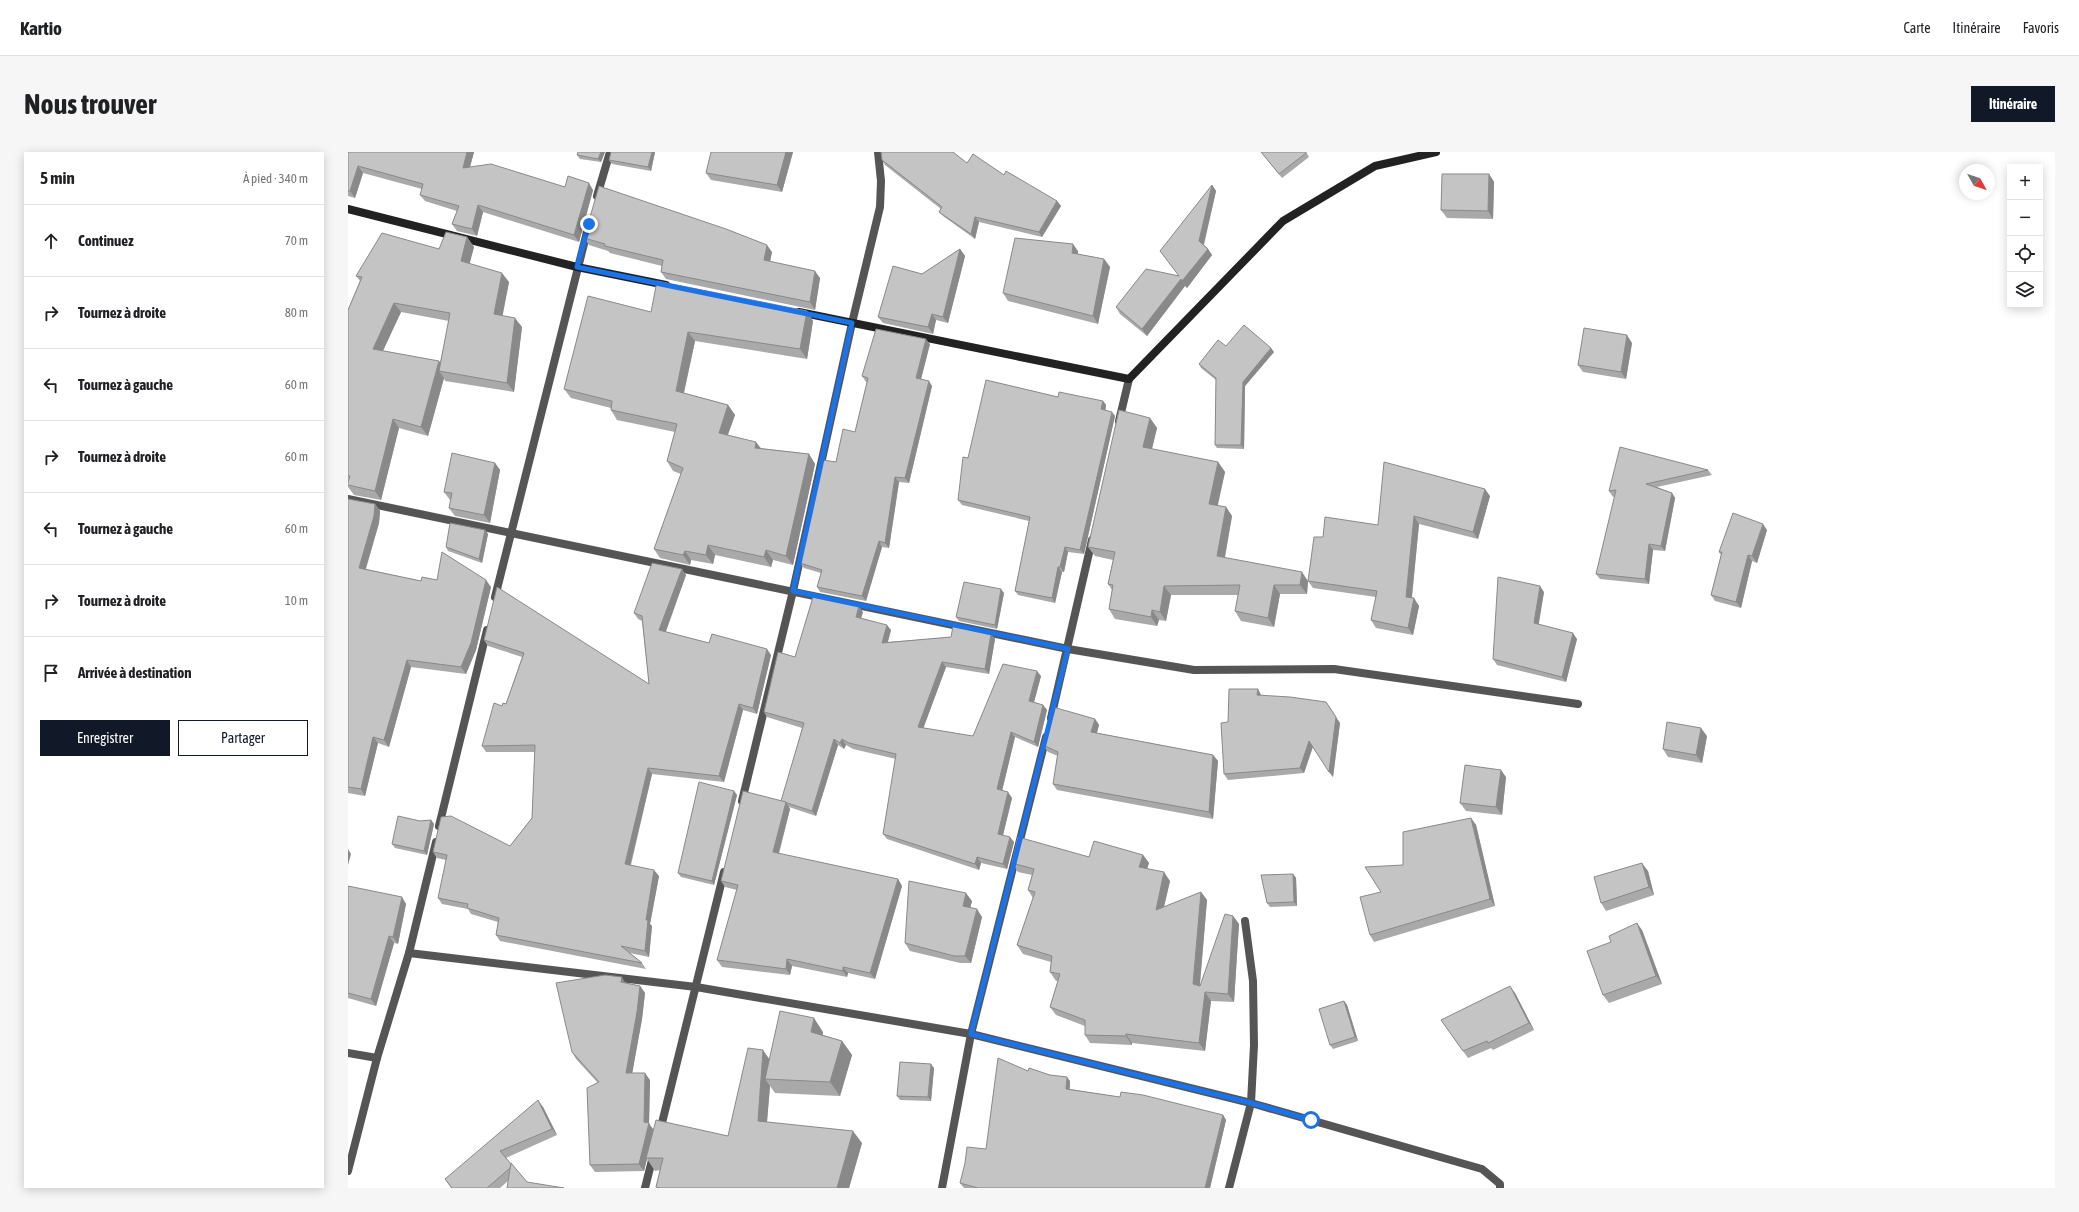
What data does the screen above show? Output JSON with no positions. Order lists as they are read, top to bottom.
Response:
{
  "north": "bottom right",
  "page": {
    "header": "Kartio",
    "nav": ["Carte", "Itinéraire", "Favoris"],
    "buttons": [
      "Itinéraire",
      ["Enregistrer", "Partager"]
    ],
    "title": "Nous trouver",
    "heading": ["5 min", "À pied · 340 m"],
    "map_buttons": ["+", "−"],
    "list": [
      ["Continuez", "70 m"],
      ["Tournez à droite", "80 m"],
      ["Tournez à gauche", "60 m"],
      ["Tournez à droite", "60 m"],
      ["Tournez à gauche", "60 m"],
      ["Tournez à droite", "10 m"],
      "Arrivée à destination"
    ]
  }
}
